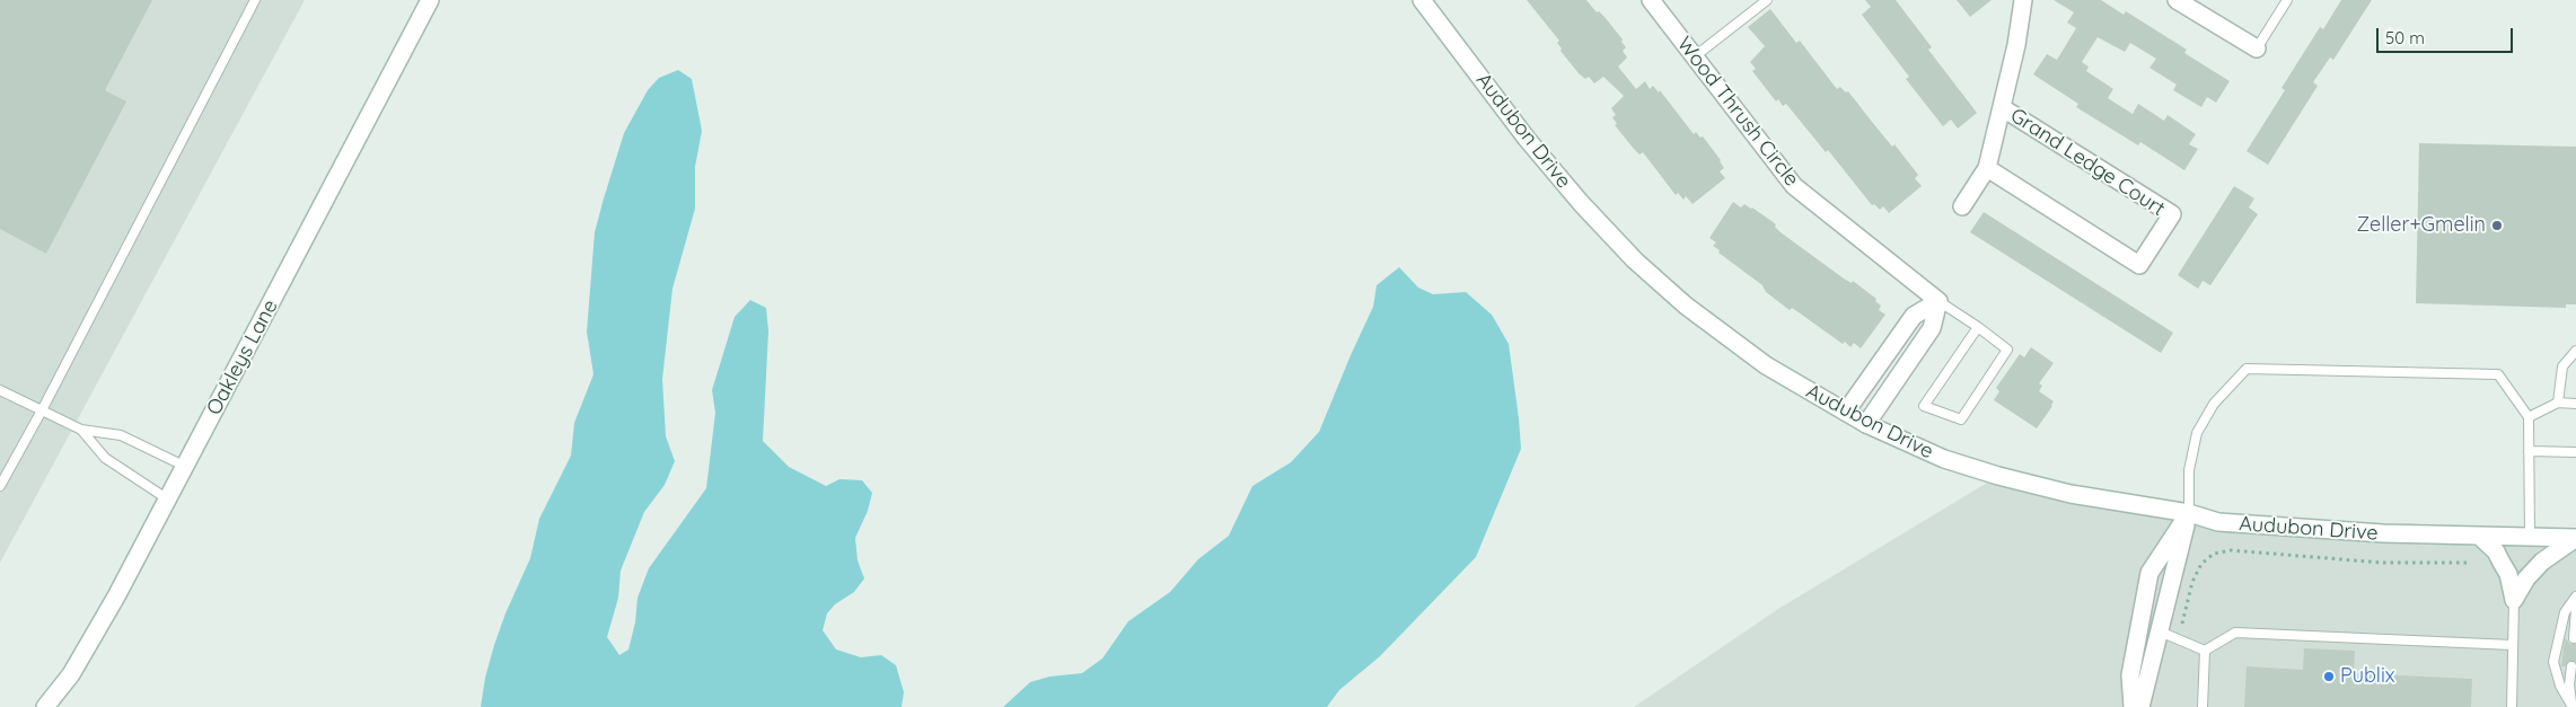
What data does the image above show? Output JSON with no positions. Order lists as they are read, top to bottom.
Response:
{
  "streets": {
    "street": [
      "Wood Thrush Circle",
      "Audubon Drive",
      "Grand Ledge Court",
      "Oakleys Lane"
    ]
  },
  "places": ["Zeller+Gmelin", "Publix"],
  "scale_bar": "50 m"
}
